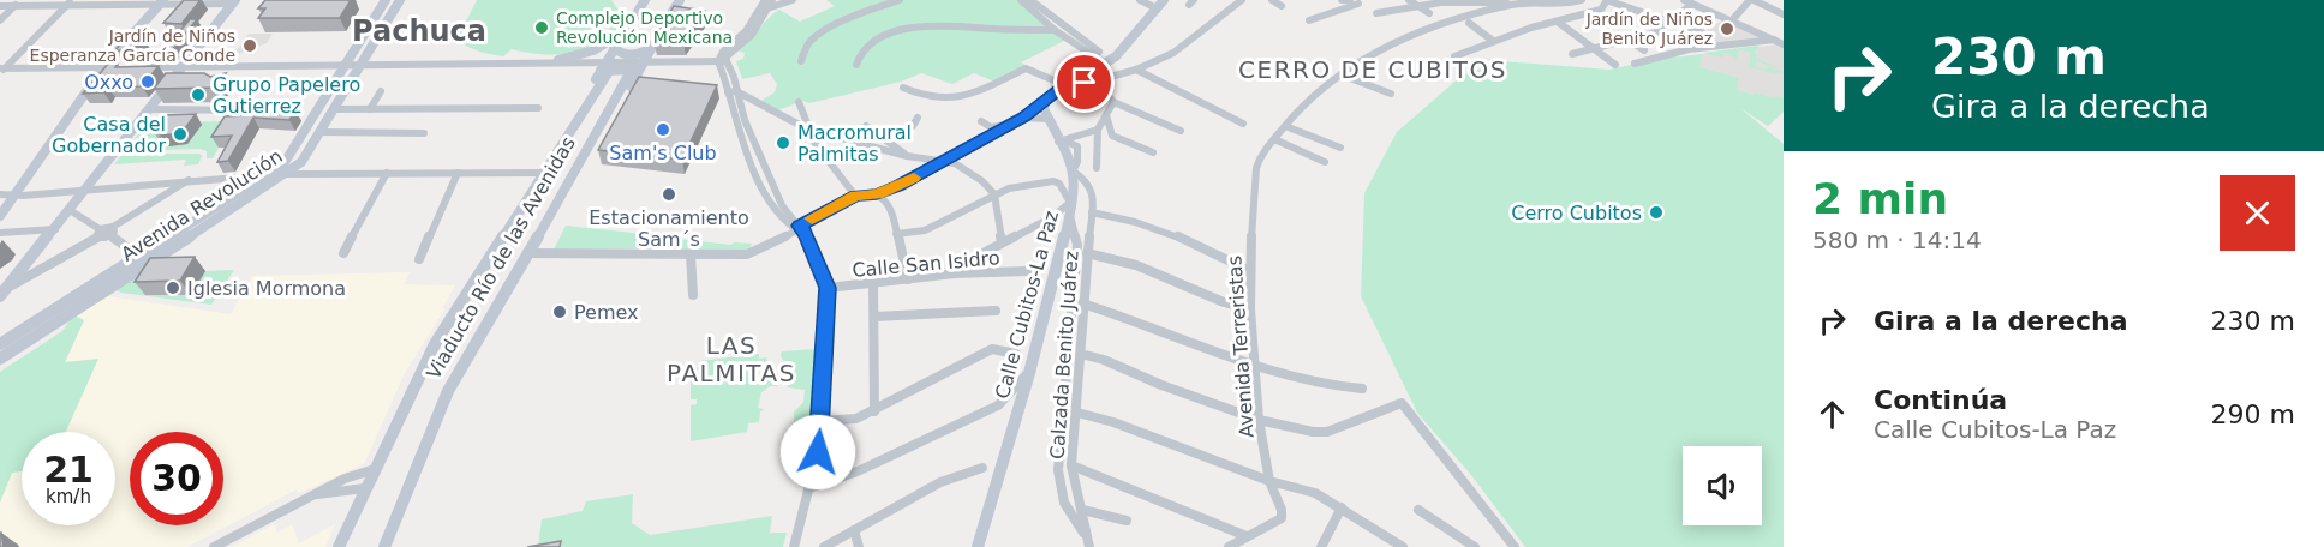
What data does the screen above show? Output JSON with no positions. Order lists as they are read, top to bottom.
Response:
{
  "streets": {
    "main road": ["Avenida Revolución", "Viaducto Río de las Avenidas", "Calle Cubitos-La Paz"],
    "street": ["Calle San Isidro", "Avenida Terreristas", "Calzada Benito Juárez"]
  },
  "crossings": [
    ["Calle Cubitos-La Paz", "Calzada Benito Juárez"]
  ],
  "districts": ["Pachuca", "CERRO DE CUBITOS", "LAS PALMITAS"],
  "places": [
    "Complejo Deportivo Revolución Mexicana",
    "Jardín de Niños Benito Juárez",
    "Jardín de Niños Esperanza García Conde",
    "Oxxo",
    "Grupo Papelero Gutierrez",
    "Sam's Club",
    "Casa del Gobernador",
    "Macromural Palmitas",
    "Estacionamiento Sam´s",
    "Cerro Cubitos",
    "Iglesia Mormona",
    "Pemex"
  ],
  "page": {
    "turn": ["230 m", "Gira a la derecha"],
    "heading": ["2 min", "580 m · 14:14"],
    "list": [
      {
        "name": "Gira a la derecha",
        "value": "230 m"
      },
      {
        "name": "Continúa",
        "note": "Calle Cubitos-La Paz",
        "value": "290 m"
      }
    ],
    "speed": "21 km/h",
    "limit": "30"
  }
}
